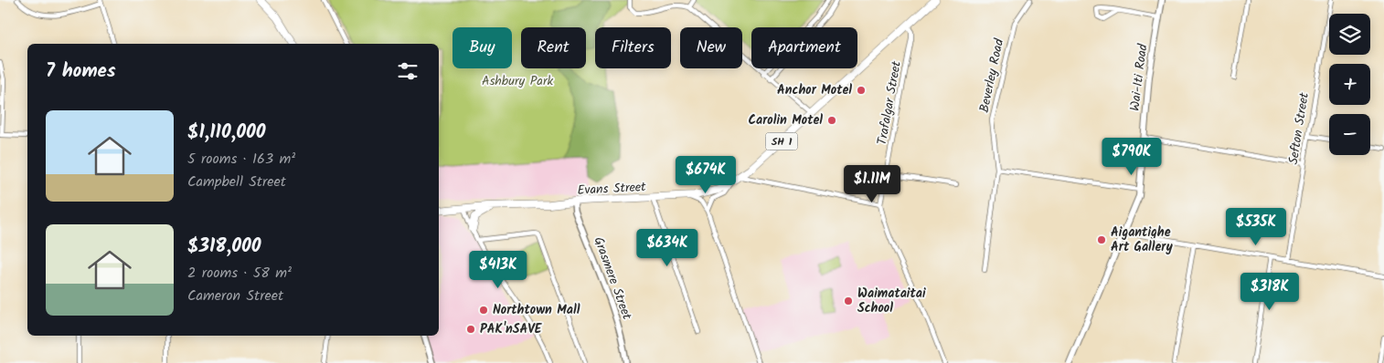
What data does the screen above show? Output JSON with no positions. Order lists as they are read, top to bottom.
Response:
{
  "streets": {
    "highway": ["SH 1", "Evans Street"],
    "main road": ["Wai-Iti Road"],
    "street": [
      "Beverley Road",
      "Trafalgar Street",
      "Sefton Street",
      "Grasmere Street"
    ]
  },
  "crossings": [
    ["Trafalgar Street", "Evans Street"],
    ["Evans Street", "Grasmere Street"]
  ],
  "parks": ["Ashbury Park"],
  "places": [
    "Anchor Motel",
    "Carolin Motel",
    "Aigantighe Art Gallery",
    "Waimataitai School",
    "Northtown Mall",
    "PAK'nSAVE"
  ],
  "page": {
    "map_buttons": ["+", "−"],
    "chip": [
      "Buy",
      "Rent",
      "Filters",
      "New",
      "Apartment"
    ],
    "heading": "7 homes",
    "list": [
      {
        "name": "$1,110,000",
        "note": "5 rooms · 163 m² · Campbell Street"
      },
      {
        "name": "$318,000",
        "note": "2 rooms · 58 m² · Cameron Street"
      }
    ],
    "price": [
      "$790K",
      "$674K",
      "$1.11M",
      "$535K",
      "$634K",
      "$413K",
      "$318K"
    ]
  }
}
